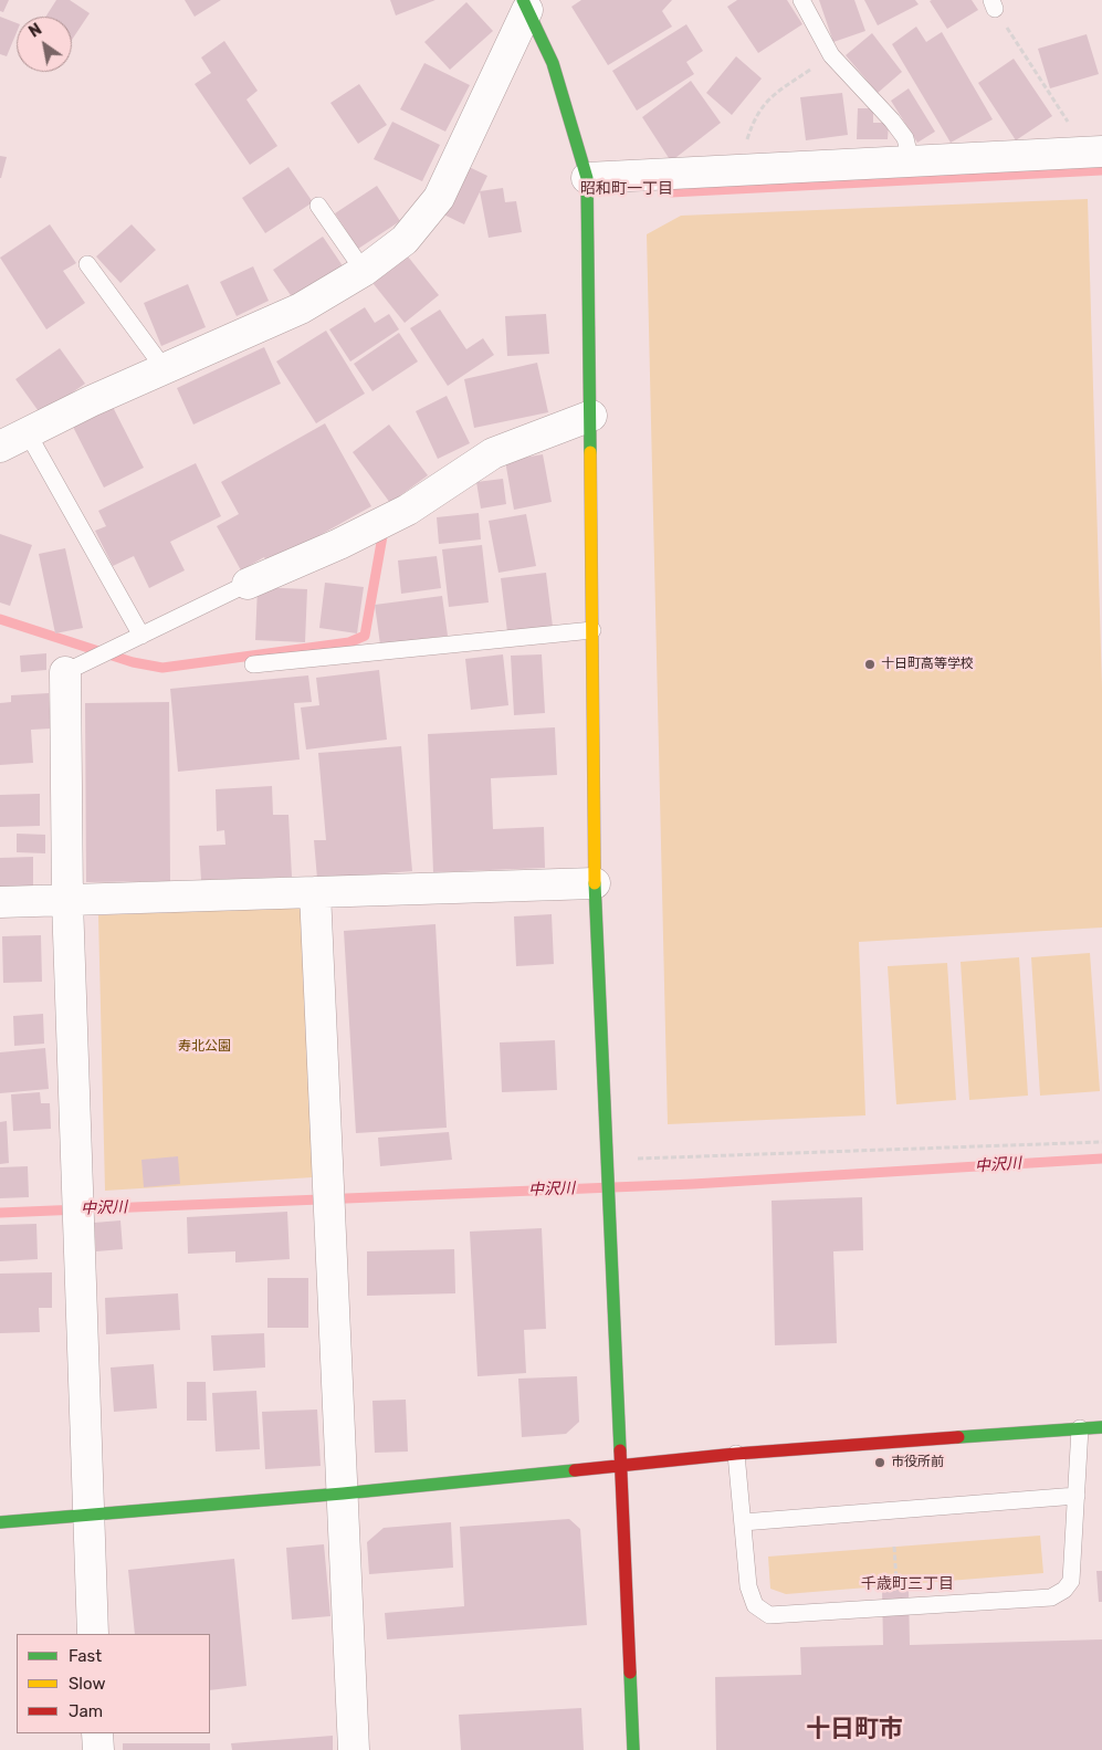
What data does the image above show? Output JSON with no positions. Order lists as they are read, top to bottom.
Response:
{
  "districts": ["昭和町一丁目", "千歳町三丁目", "十日町市"],
  "water": ["中沢川"],
  "parks": ["寿北公園"],
  "places": ["十日町高等学校", "市役所前"],
  "legend": ["Fast", "Slow", "Jam"],
  "north": "top left"
}
